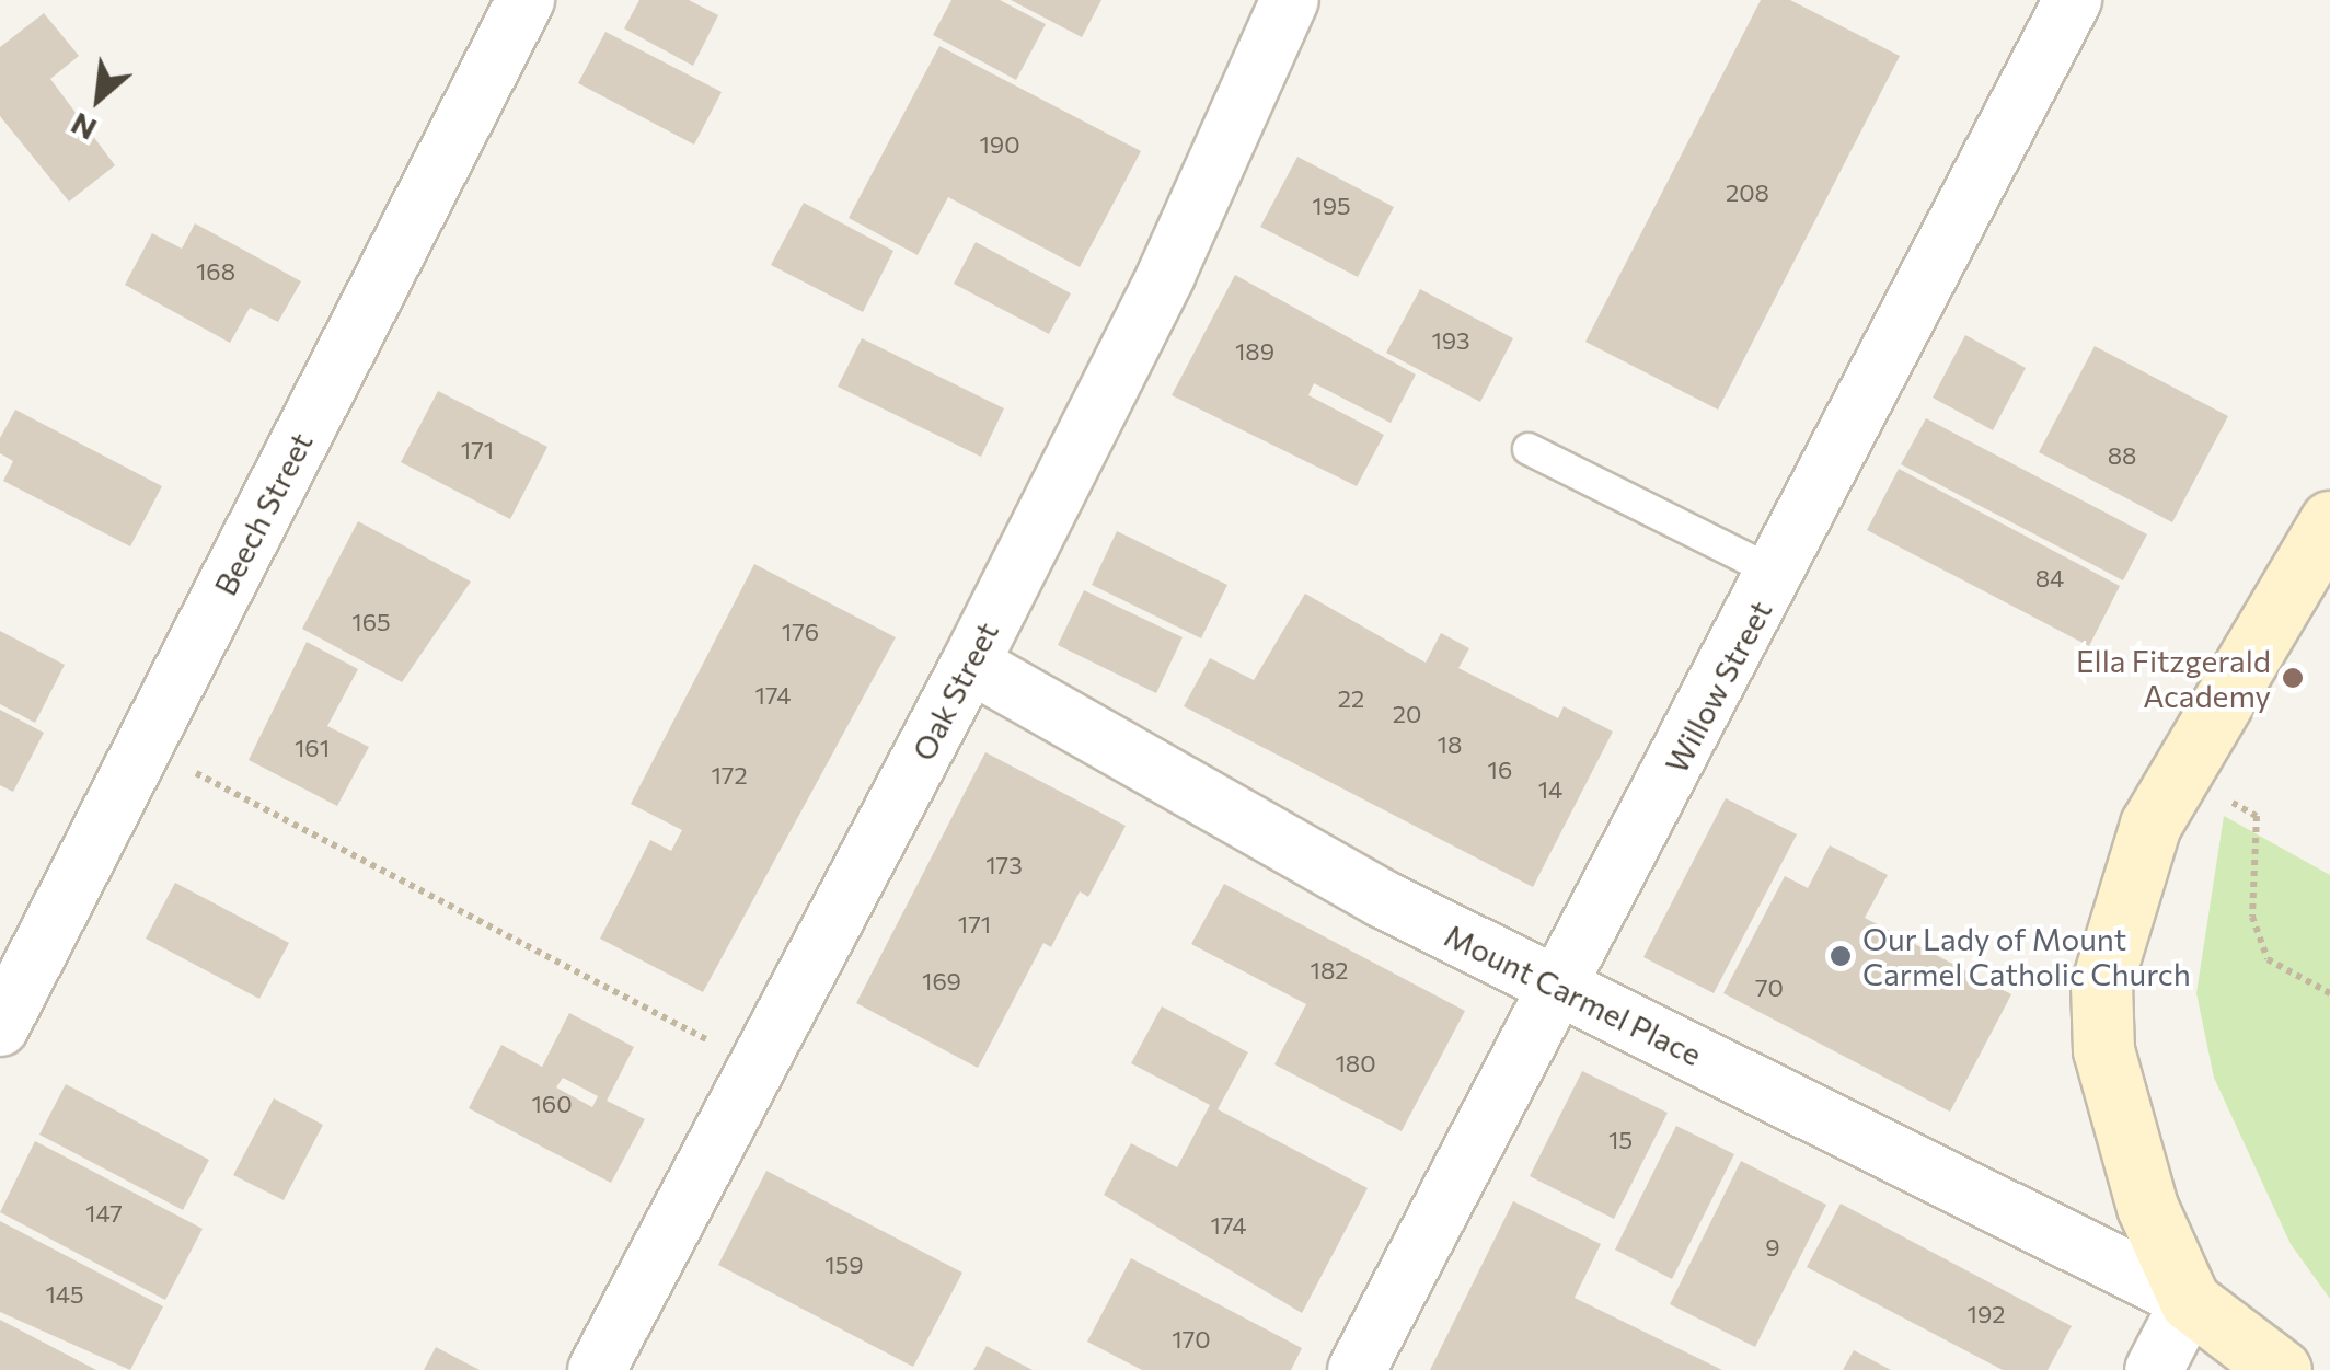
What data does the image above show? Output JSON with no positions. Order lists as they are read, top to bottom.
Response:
{
  "streets": {
    "street": [
      "Beech Street",
      "Willow Street",
      "Oak Street",
      "Mount Carmel Place"
    ]
  },
  "crossings": [
    ["Willow Street", "Mount Carmel Place"],
    ["Oak Street", "Mount Carmel Place"]
  ],
  "places": ["Ella Fitzgerald Academy", "Our Lady of Mount Carmel Catholic Church"],
  "house_numbers": [
    "190",
    "208",
    "195",
    "168",
    "193",
    "189",
    "171",
    "88",
    "84",
    "165",
    "176",
    "174",
    "22",
    "20",
    "18",
    "161",
    "16",
    "172",
    "14",
    "173",
    "171",
    "182",
    "169",
    "70",
    "180",
    "160",
    "15",
    "147",
    "174",
    "9",
    "159",
    "145",
    "192",
    "170"
  ],
  "north": "bottom left"
}
